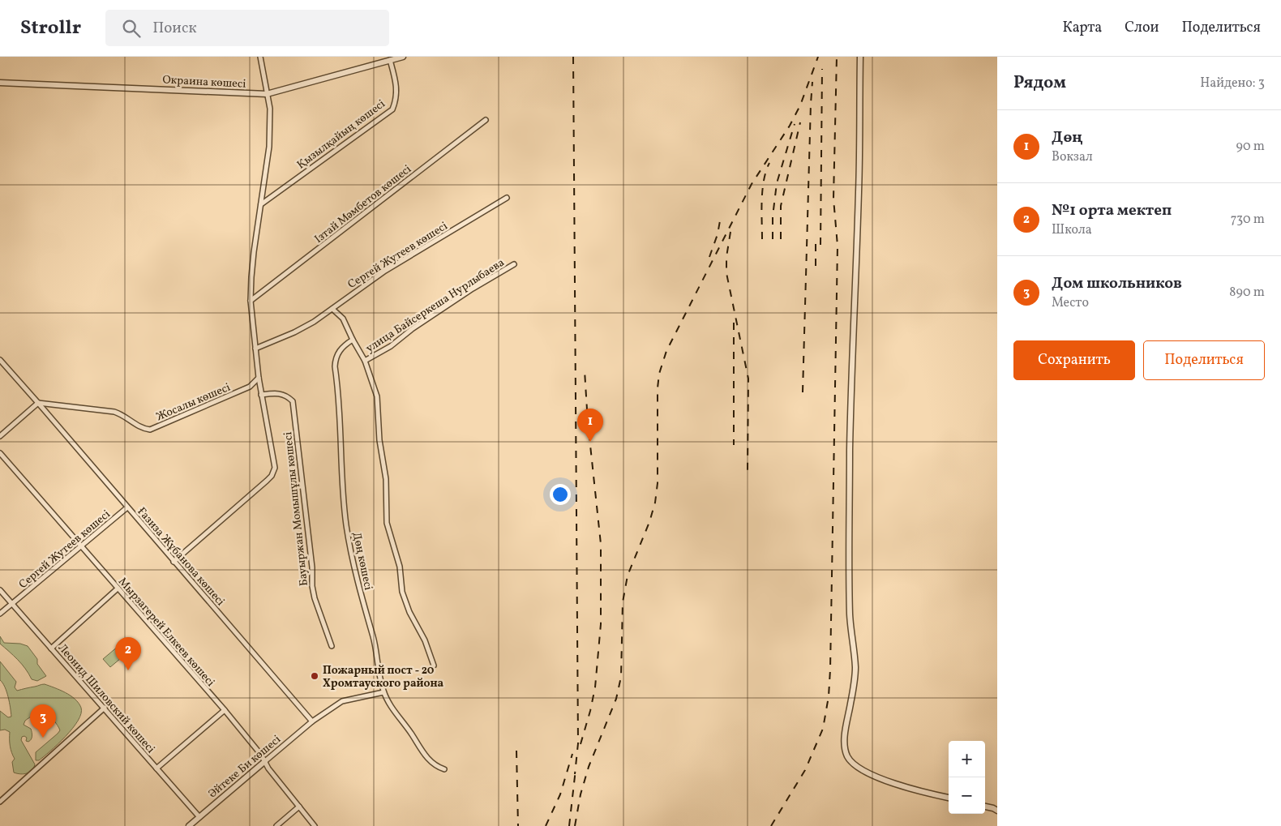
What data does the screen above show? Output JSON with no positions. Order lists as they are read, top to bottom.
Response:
{
  "streets": {
    "street": [
      "Окраина көшесі",
      "Қызылқайың көшесі",
      "Ізтай Мәмбетов көшесі",
      "Сергей Жутеев көшесі",
      "улица Байсеркеша Нурлыбаева",
      "Жосалы көшесі",
      "Бауыржан Момышұлы көшесі",
      "Ғазиза Жұбанова көшесі",
      "Дөң көшесі",
      "Мырзагерей Елкеев көшесі",
      "Леонид Шиловский көшесі",
      "Әйтеке Би көшесі"
    ]
  },
  "crossings": [
    ["Окраина көшесі", "Қызылқайың көшесі"],
    ["Сергей Жутеев көшесі", "Ғазиза Жұбанова көшесі"],
    ["Сергей Жутеев көшесі", "Мырзагерей Елкеев көшесі"],
    ["Сергей Жутеев көшесі", "Леонид Шиловский көшесі"],
    ["Жосалы көшесі", "Ғазиза Жұбанова көшесі"],
    ["Ғазиза Жұбанова көшесі", "Әйтеке Би көшесі"],
    ["Дөң көшесі", "Әйтеке Би көшесі"],
    ["Мырзагерей Елкеев көшесі", "Әйтеке Би көшесі"],
    ["Леонид Шиловский көшесі", "Әйтеке Би көшесі"]
  ],
  "places": ["Пожарный пост - 20 Хромтауского района"],
  "page": {
    "header": "Strollr",
    "search": "Поиск",
    "nav": ["Карта", "Слои", "Поделиться"],
    "heading": ["Рядом", "Найдено: 3"],
    "list": [
      {
        "mark": "1",
        "name": "Дөң",
        "note": "Вокзал",
        "value": "90 m"
      },
      {
        "mark": "2",
        "name": "№1 орта мектеп",
        "note": "Школа",
        "value": "730 m"
      },
      {
        "mark": "3",
        "name": "Дом школьников",
        "note": "Место",
        "value": "890 m"
      }
    ],
    "buttons": ["Сохранить", "Поделиться"],
    "pins": ["1", "2", "3"],
    "map_buttons": ["+", "−"]
  }
}
